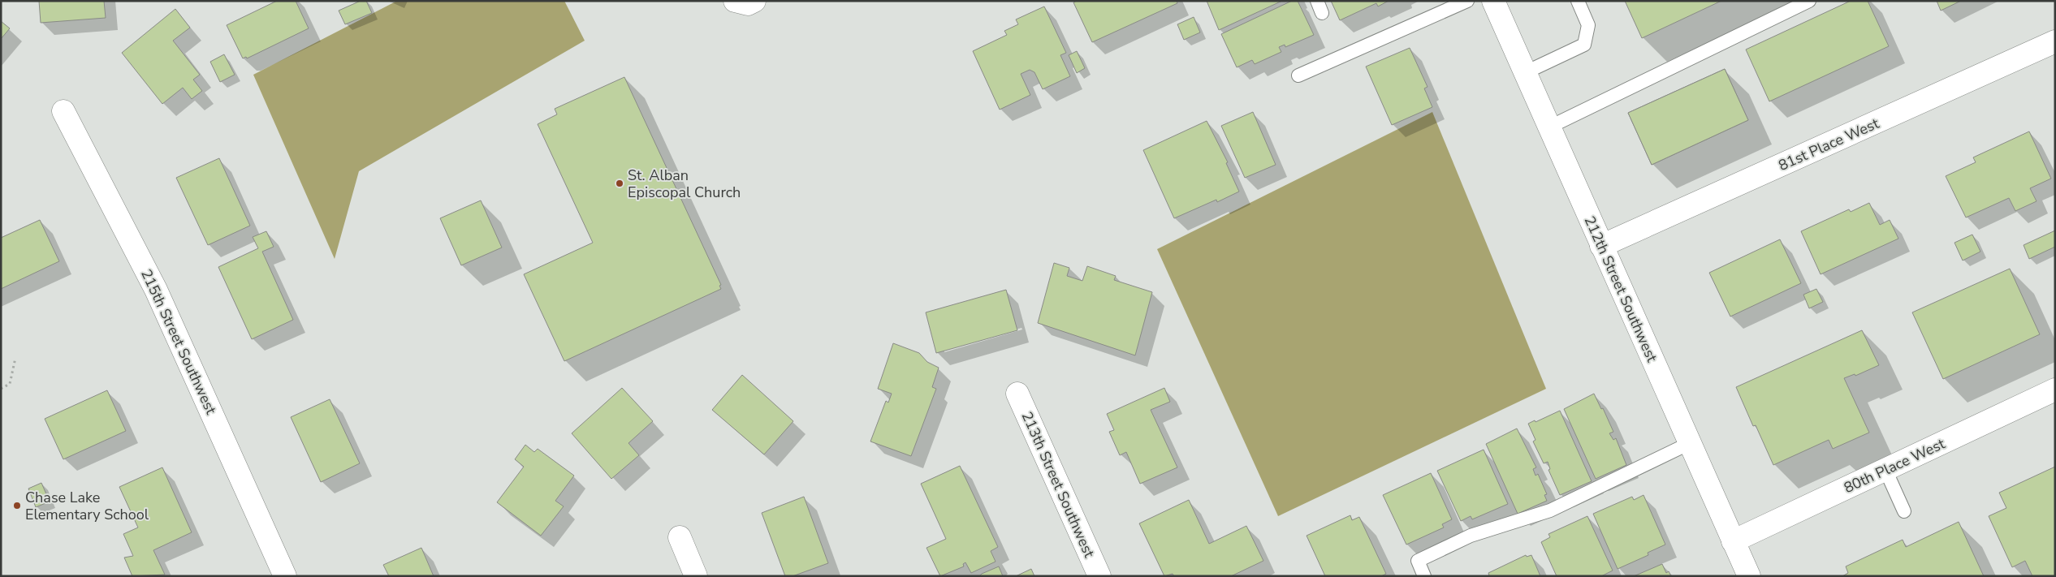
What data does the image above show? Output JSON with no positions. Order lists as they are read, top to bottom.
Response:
{
  "streets": {
    "street": [
      "81st Place West",
      "212th Street Southwest",
      "215th Street Southwest",
      "80th Place West",
      "213th Street Southwest"
    ]
  },
  "crossings": [
    ["81st Place West", "212th Street Southwest"],
    ["212th Street Southwest", "80th Place West"]
  ],
  "places": ["St. Alban Episcopal Church", "Chase Lake Elementary School"]
}
